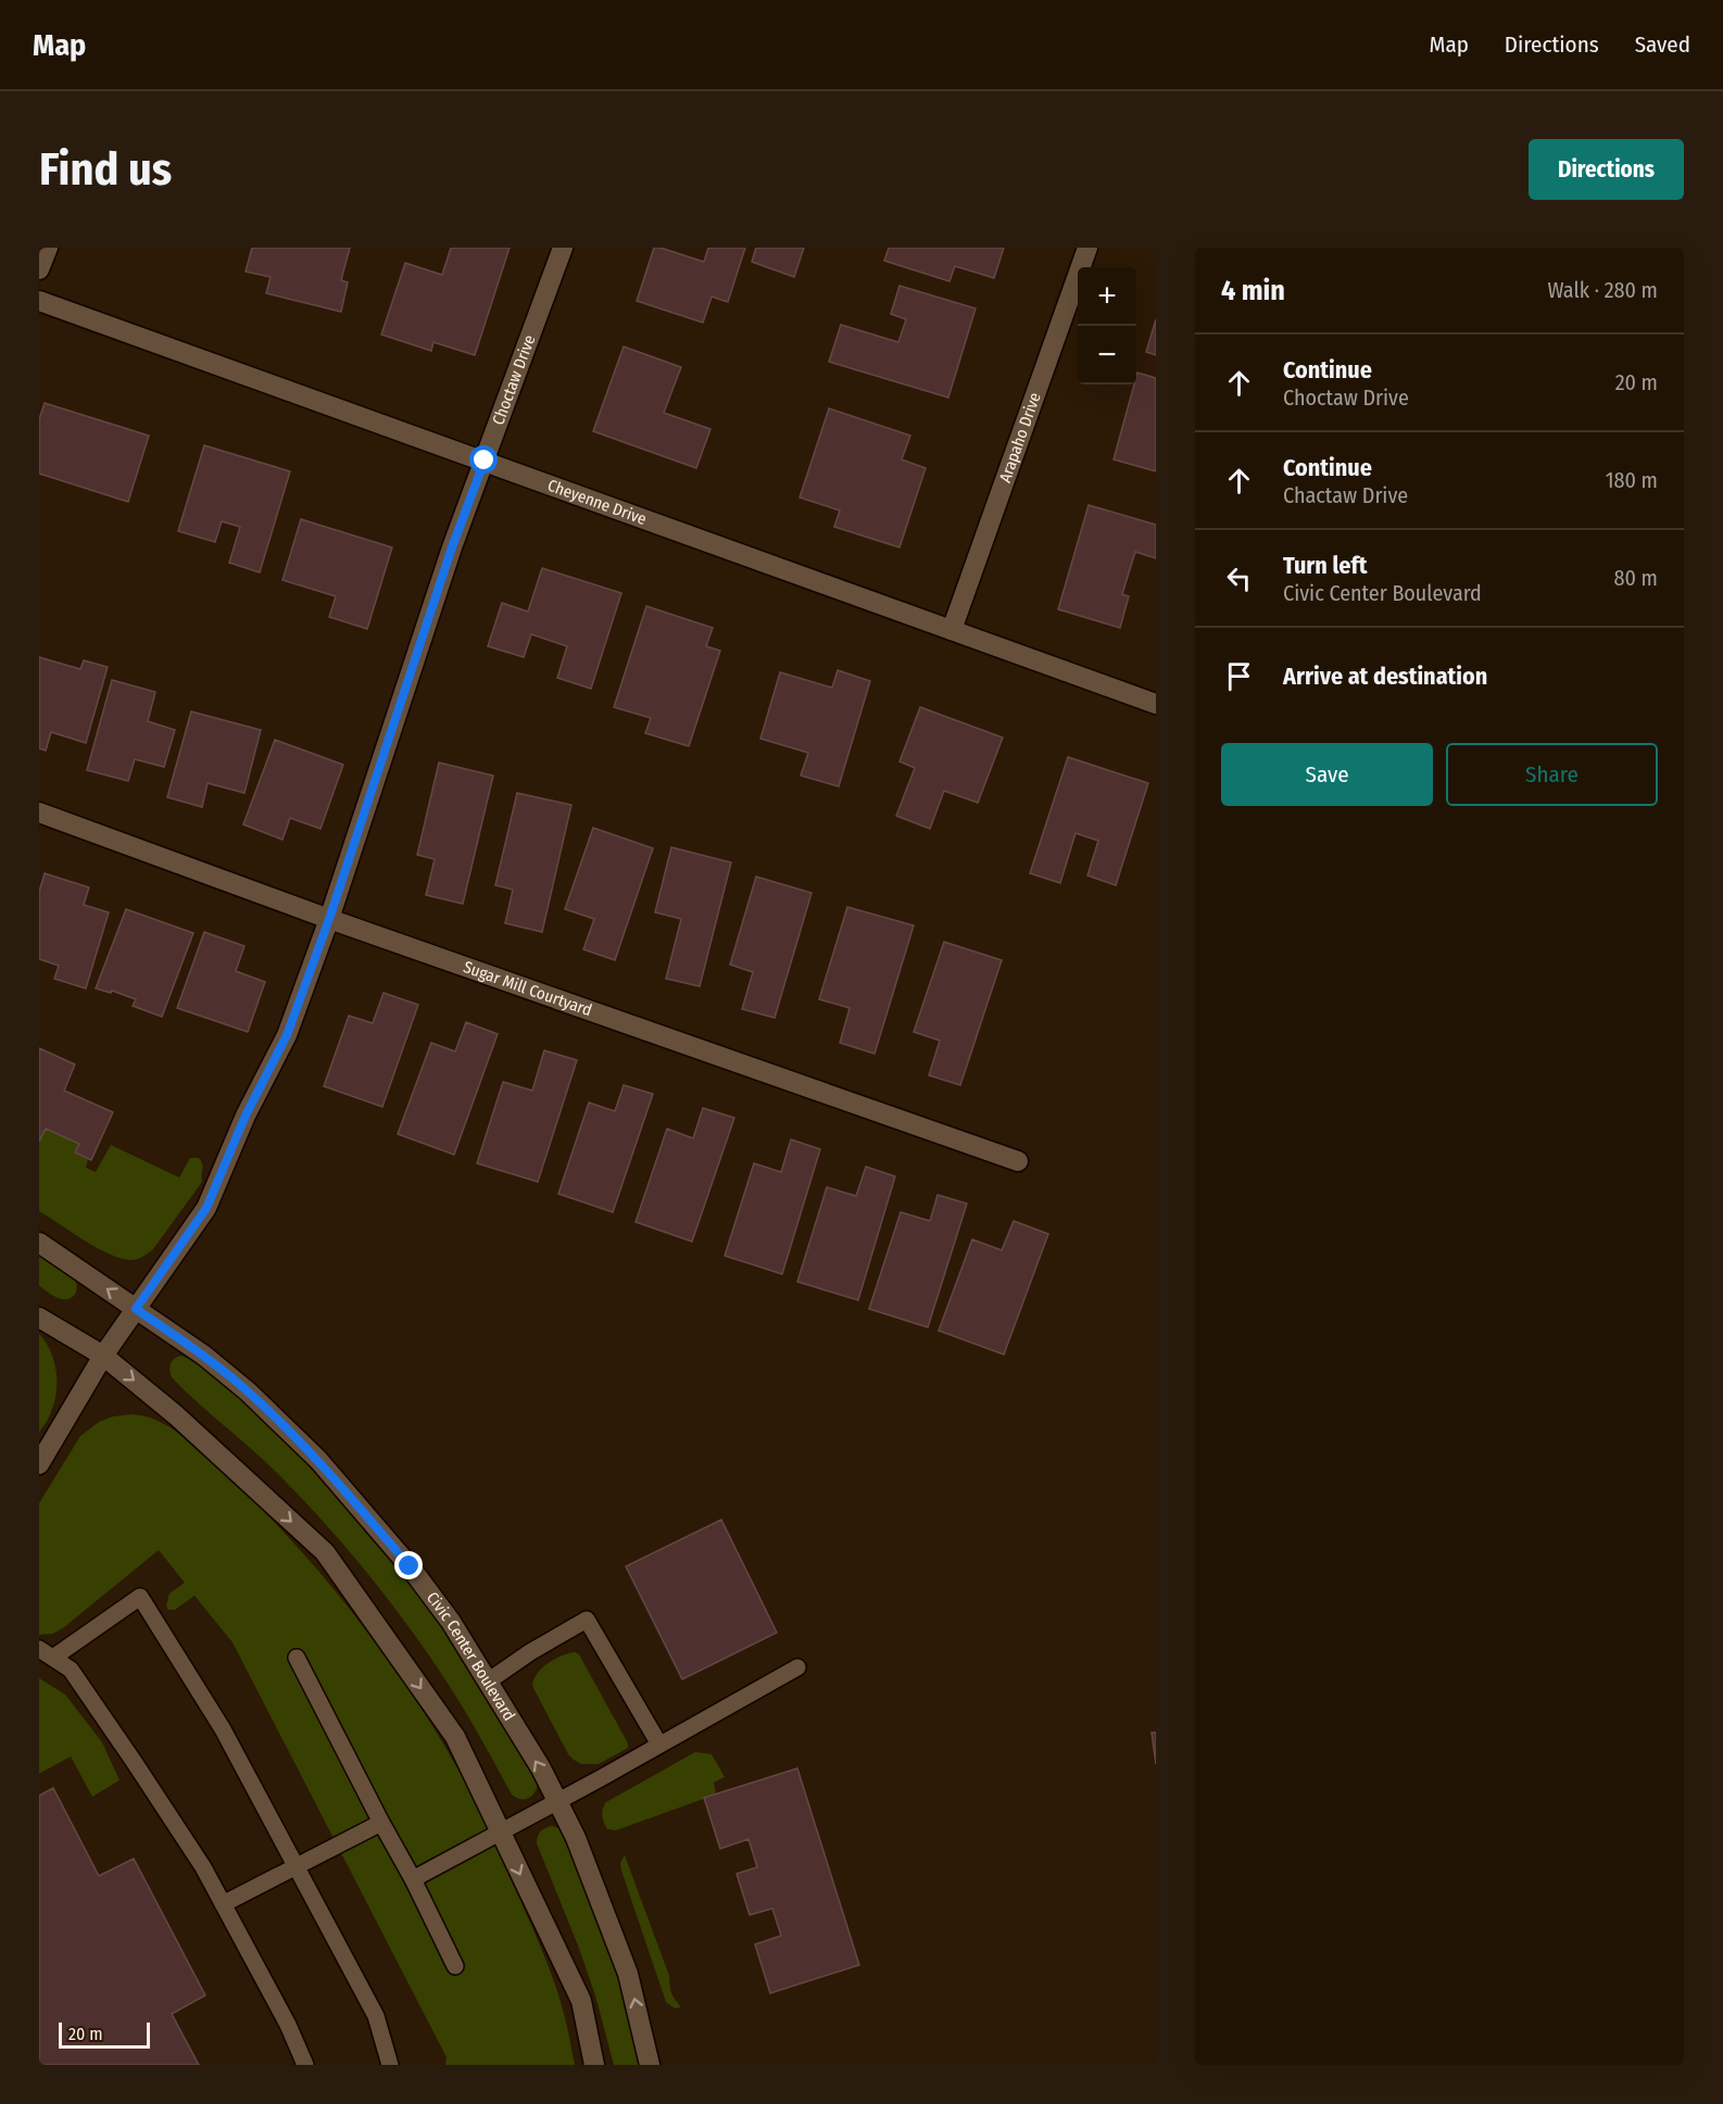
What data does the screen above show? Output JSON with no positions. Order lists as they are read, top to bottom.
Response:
{
  "streets": {
    "street": [
      "Choctaw Drive",
      "Arapaho Drive",
      "Cheyenne Drive",
      "Sugar Mill Courtyard",
      "Civic Center Boulevard"
    ]
  },
  "crossings": [
    ["Choctaw Drive", "Cheyenne Drive"],
    ["Choctaw Drive", "Sugar Mill Courtyard"],
    ["Choctaw Drive", "Civic Center Boulevard"],
    ["Arapaho Drive", "Cheyenne Drive"]
  ],
  "scale_bar": "20 m",
  "page": {
    "header": "Map",
    "nav": ["Map", "Directions", "Saved"],
    "buttons": [
      "Directions",
      ["Save", "Share"]
    ],
    "title": "Find us",
    "heading": ["4 min", "Walk · 280 m"],
    "map_buttons": ["+", "−"],
    "list": [
      ["Continue", "Choctaw Drive", "20 m"],
      ["Continue", "Chactaw Drive", "180 m"],
      ["Turn left", "Civic Center Boulevard", "80 m"],
      "Arrive at destination"
    ],
    "scale": "20 m"
  }
}
